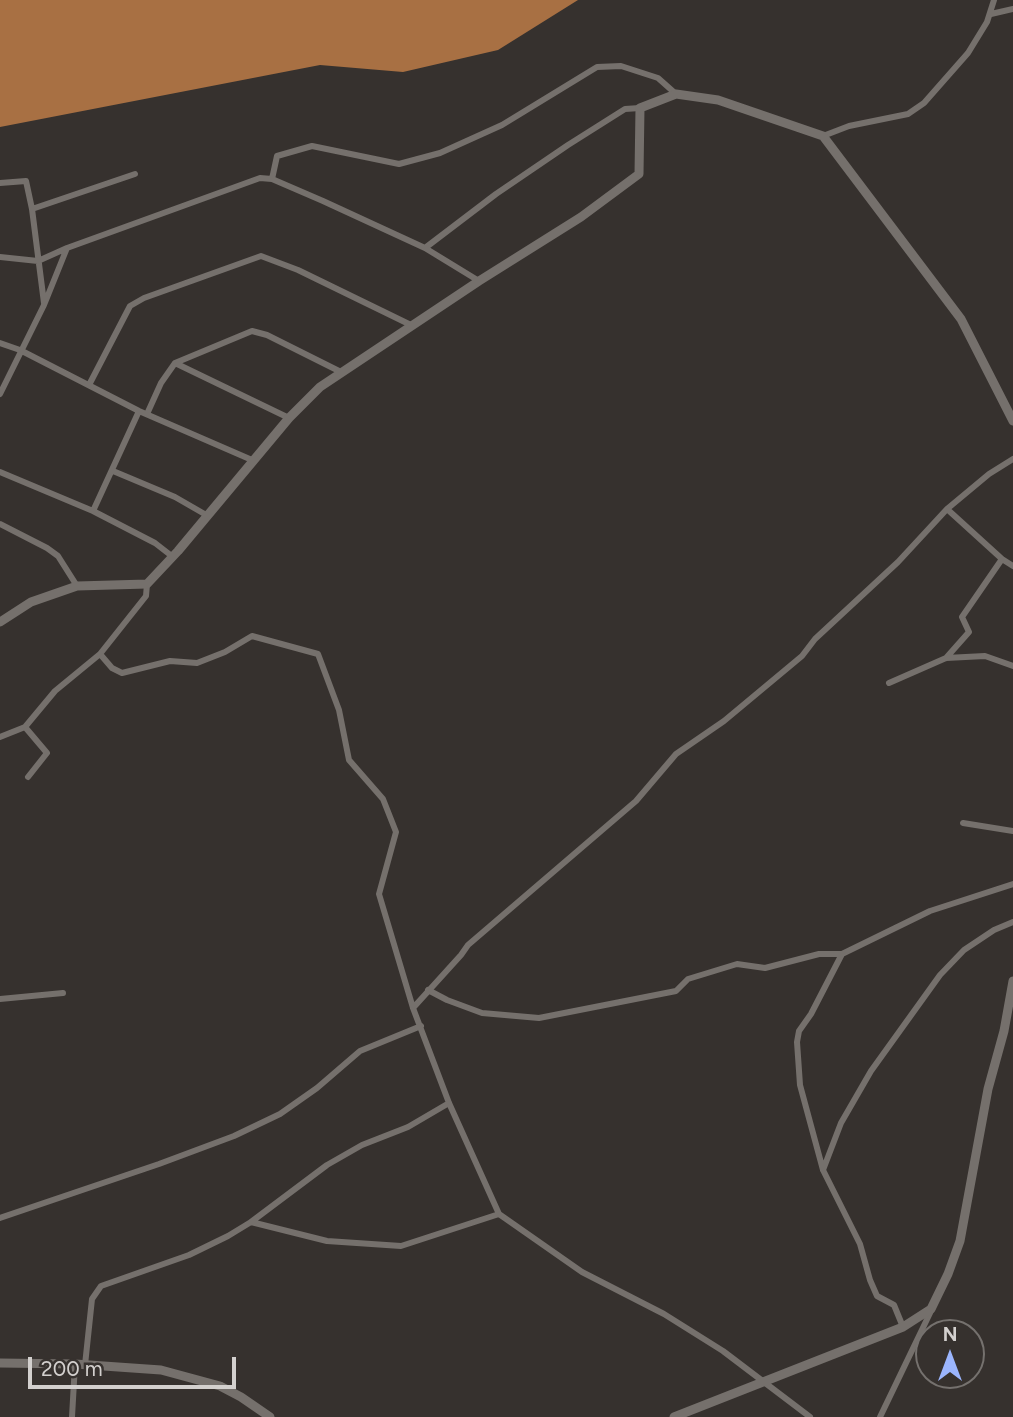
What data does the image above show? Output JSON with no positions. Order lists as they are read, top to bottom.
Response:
{
  "scale_bar": "200 m",
  "north": "top"
}
